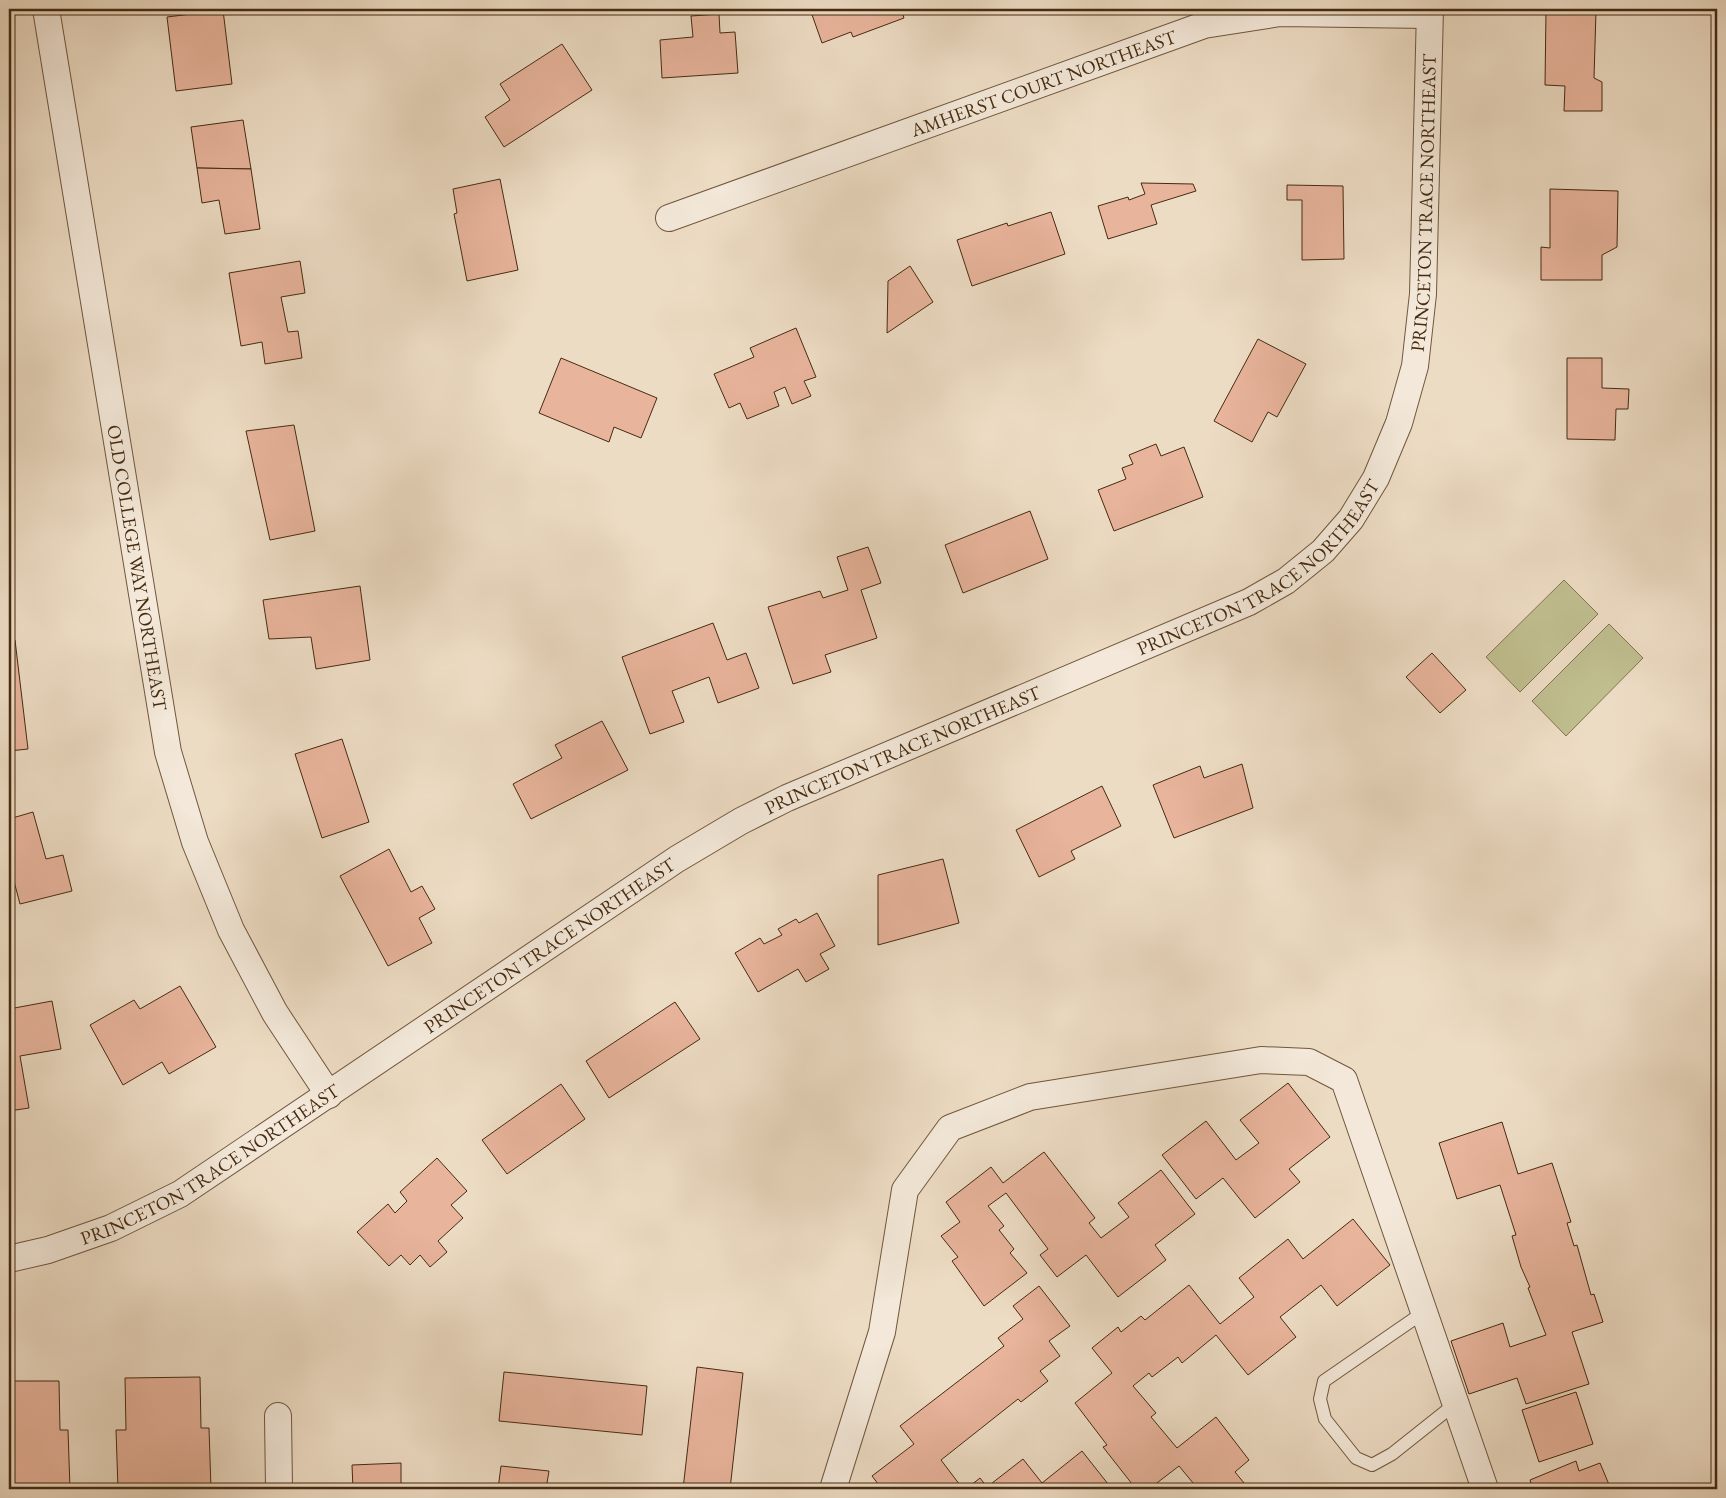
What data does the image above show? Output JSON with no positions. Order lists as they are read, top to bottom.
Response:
{
  "streets": {
    "street": ["AMHERST COURT NORTHEAST", "PRINCETON TRACE NORTHEAST", "OLD COLLEGE WAY NORTHEAST"]
  },
  "crossings": [
    ["AMHERST COURT NORTHEAST", "PRINCETON TRACE NORTHEAST"],
    ["PRINCETON TRACE NORTHEAST", "OLD COLLEGE WAY NORTHEAST"]
  ]
}
